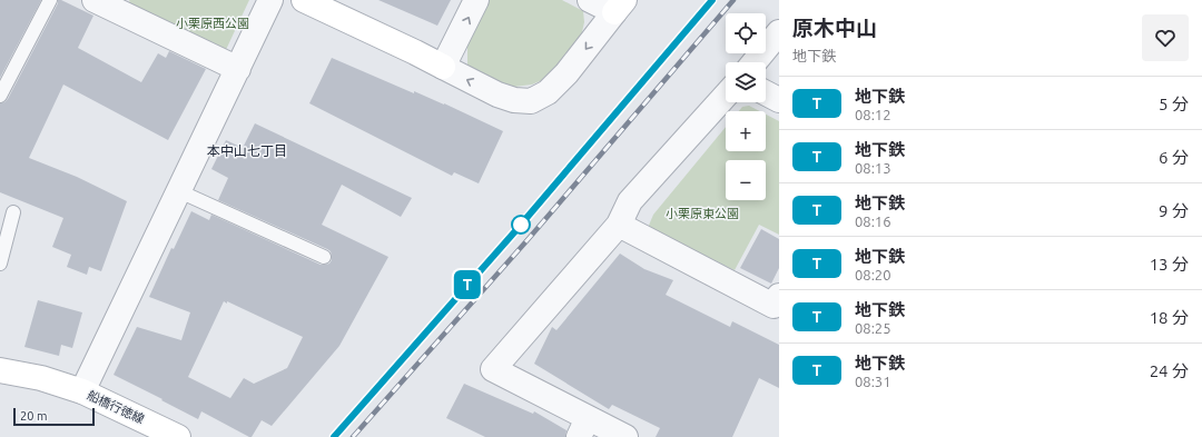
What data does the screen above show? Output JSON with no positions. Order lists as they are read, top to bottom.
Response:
{
  "streets": {
    "main road": ["船橋行徳線"]
  },
  "districts": ["本中山七丁目"],
  "parks": ["小栗原西公園", "小栗原東公園"],
  "lines": ["metro line T"],
  "scale_bar": "20 m",
  "page": {
    "on_map": "T",
    "heading": ["原木中山", "地下鉄"],
    "map_buttons": ["+", "−"],
    "list": [
      {
        "mark": "T",
        "name": "地下鉄",
        "note": "08:12",
        "value": "5 分"
      },
      {
        "mark": "T",
        "name": "地下鉄",
        "note": "08:13",
        "value": "6 分"
      },
      {
        "mark": "T",
        "name": "地下鉄",
        "note": "08:16",
        "value": "9 分"
      },
      {
        "mark": "T",
        "name": "地下鉄",
        "note": "08:20",
        "value": "13 分"
      },
      {
        "mark": "T",
        "name": "地下鉄",
        "note": "08:25",
        "value": "18 分"
      },
      {
        "mark": "T",
        "name": "地下鉄",
        "note": "08:31",
        "value": "24 分"
      }
    ],
    "scale": "20 m"
  }
}
